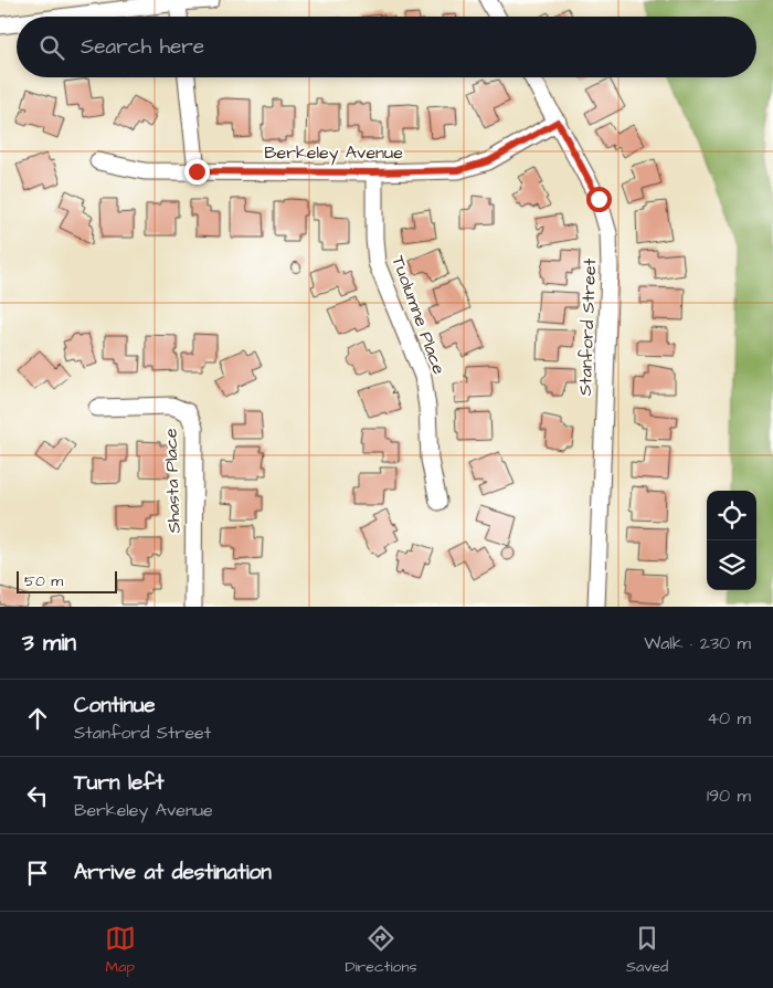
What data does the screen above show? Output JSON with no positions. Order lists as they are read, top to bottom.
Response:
{
  "streets": {
    "street": [
      "Berkeley Avenue",
      "Tuolumne Place",
      "Stanford Street",
      "Shasta Place"
    ]
  },
  "crossings": [
    ["Berkeley Avenue", "Tuolumne Place"],
    ["Berkeley Avenue", "Stanford Street"]
  ],
  "scale_bar": "50 m",
  "page": {
    "search": "Search here",
    "scale": "50 m",
    "heading": ["3 min", "Walk · 230 m"],
    "list": [
      ["Continue", "Stanford Street", "40 m"],
      ["Turn left", "Berkeley Avenue", "190 m"],
      "Arrive at destination"
    ],
    "nav": ["Map", "Directions", "Saved"]
  }
}
